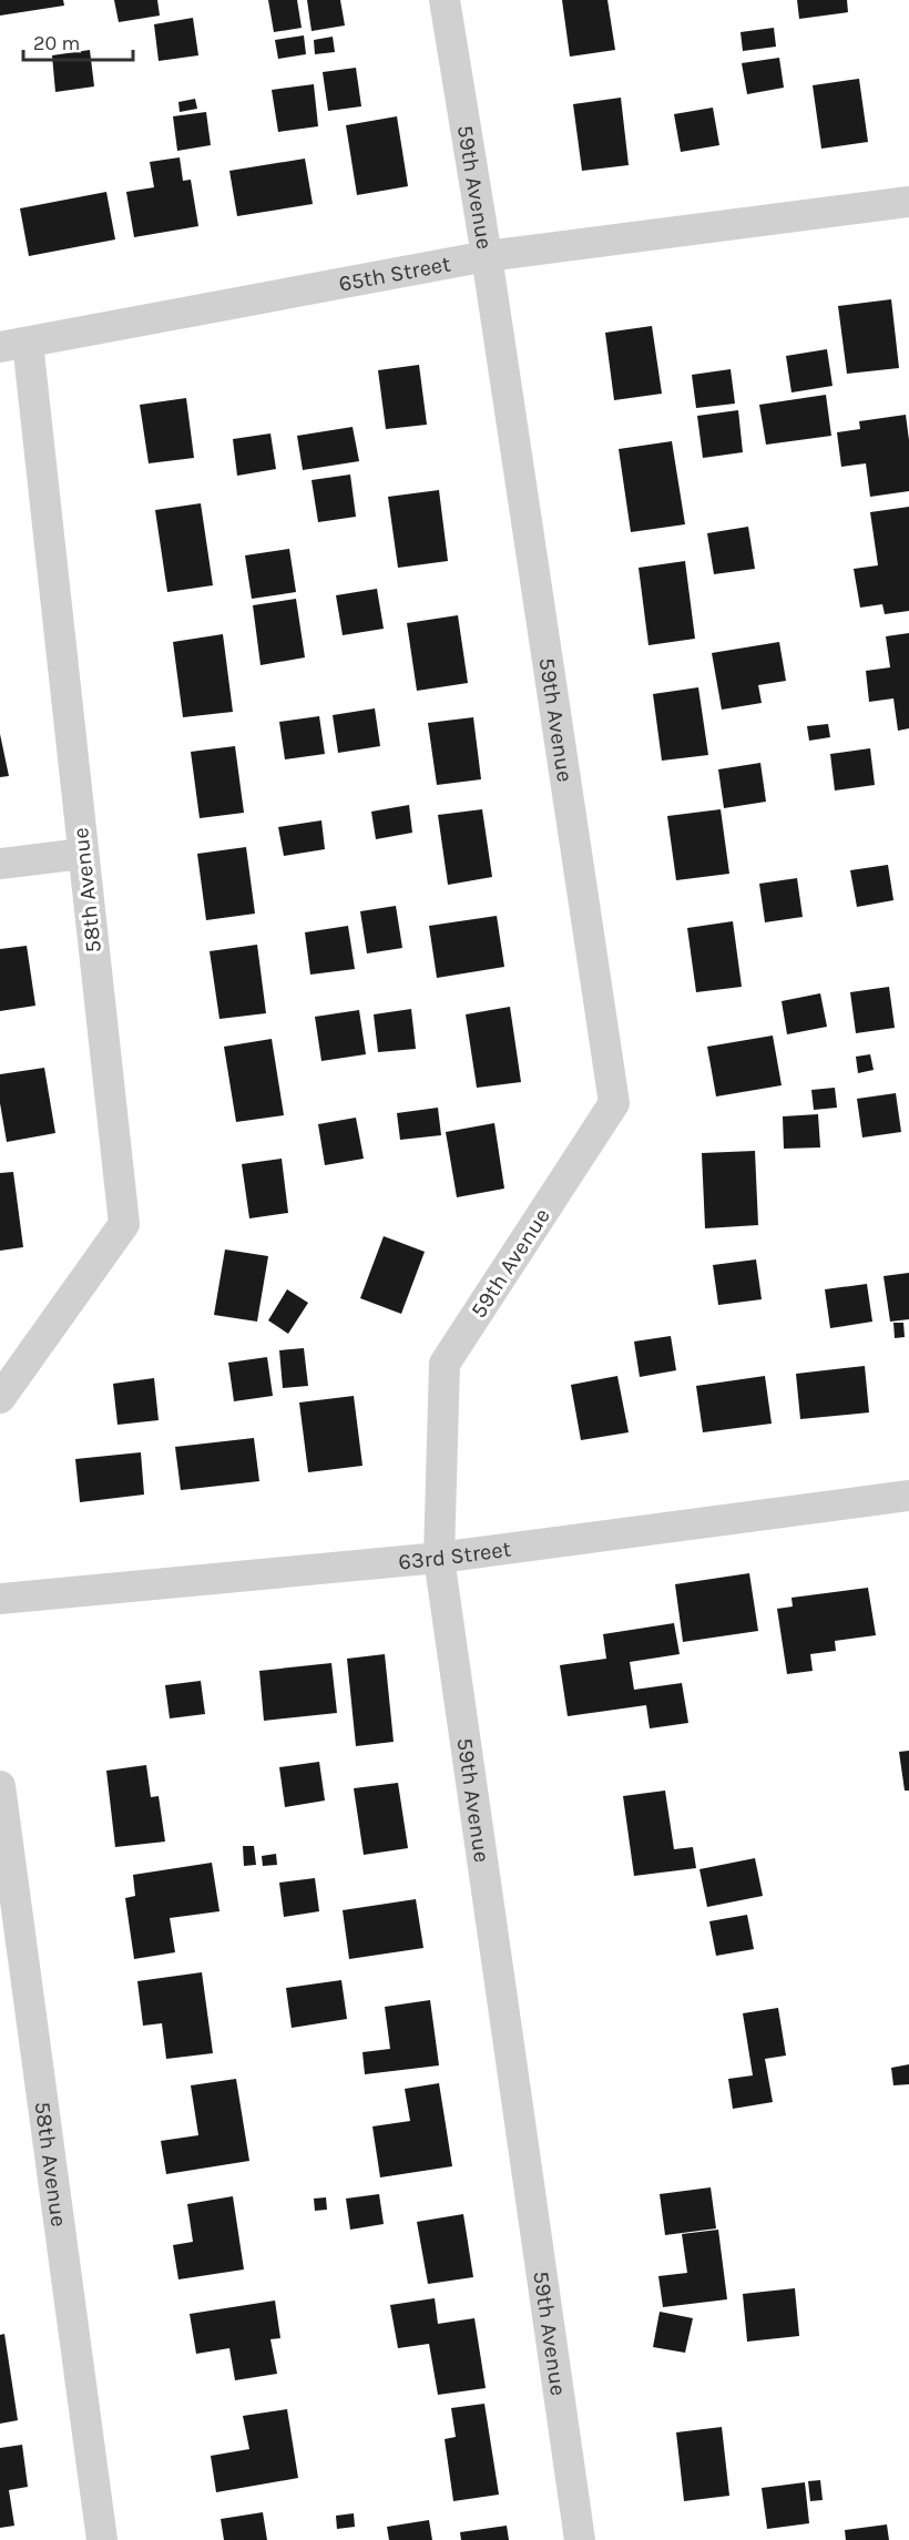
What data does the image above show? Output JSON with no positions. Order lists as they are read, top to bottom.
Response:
{
  "streets": {
    "street": [
      "59th Avenue",
      "65th Street",
      "58th Avenue",
      "63rd Street"
    ]
  },
  "crossings": [
    ["59th Avenue", "65th Street"],
    ["59th Avenue", "63rd Street"],
    ["65th Street", "58th Avenue"]
  ],
  "scale_bar": "20 m"
}
